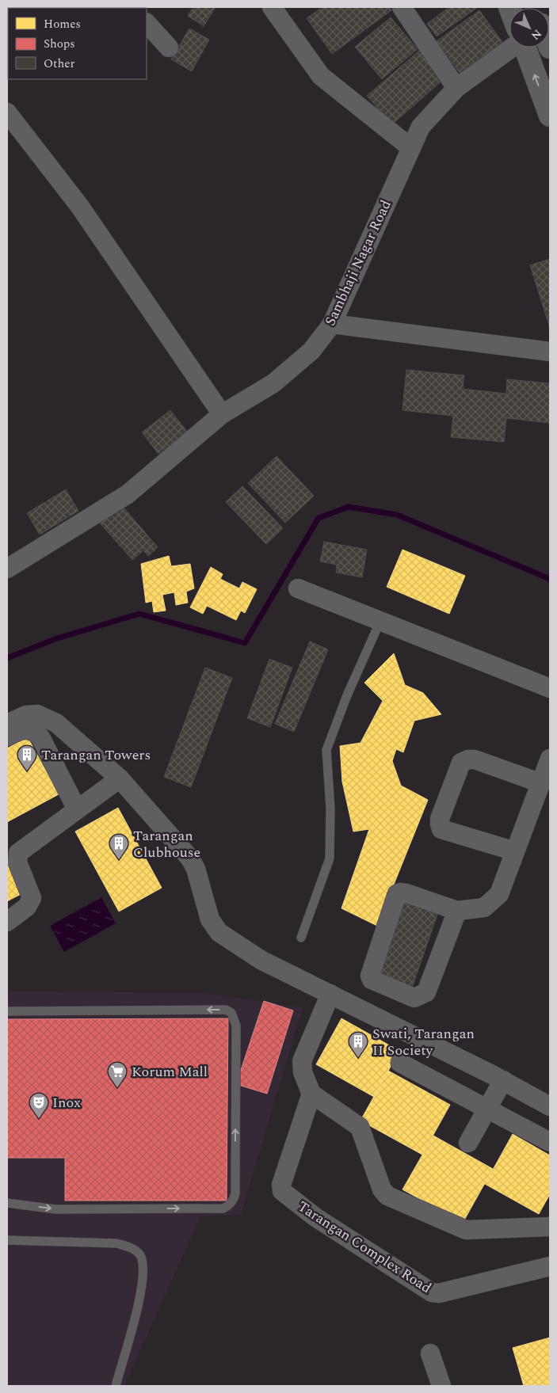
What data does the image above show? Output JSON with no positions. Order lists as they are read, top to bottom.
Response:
{
  "streets": {
    "street": ["Sambhaji Nagar Road", "Tarangan Complex Road"]
  },
  "places": {
    "building": ["Tarangan Towers", "Tarangan Clubhouse", "Swati, Tarangan II Society"],
    "supermarket": ["Korum Mall"],
    "theatre": ["Inox"]
  },
  "legend": ["Homes", "Shops", "Other"],
  "north": "bottom right"
}
